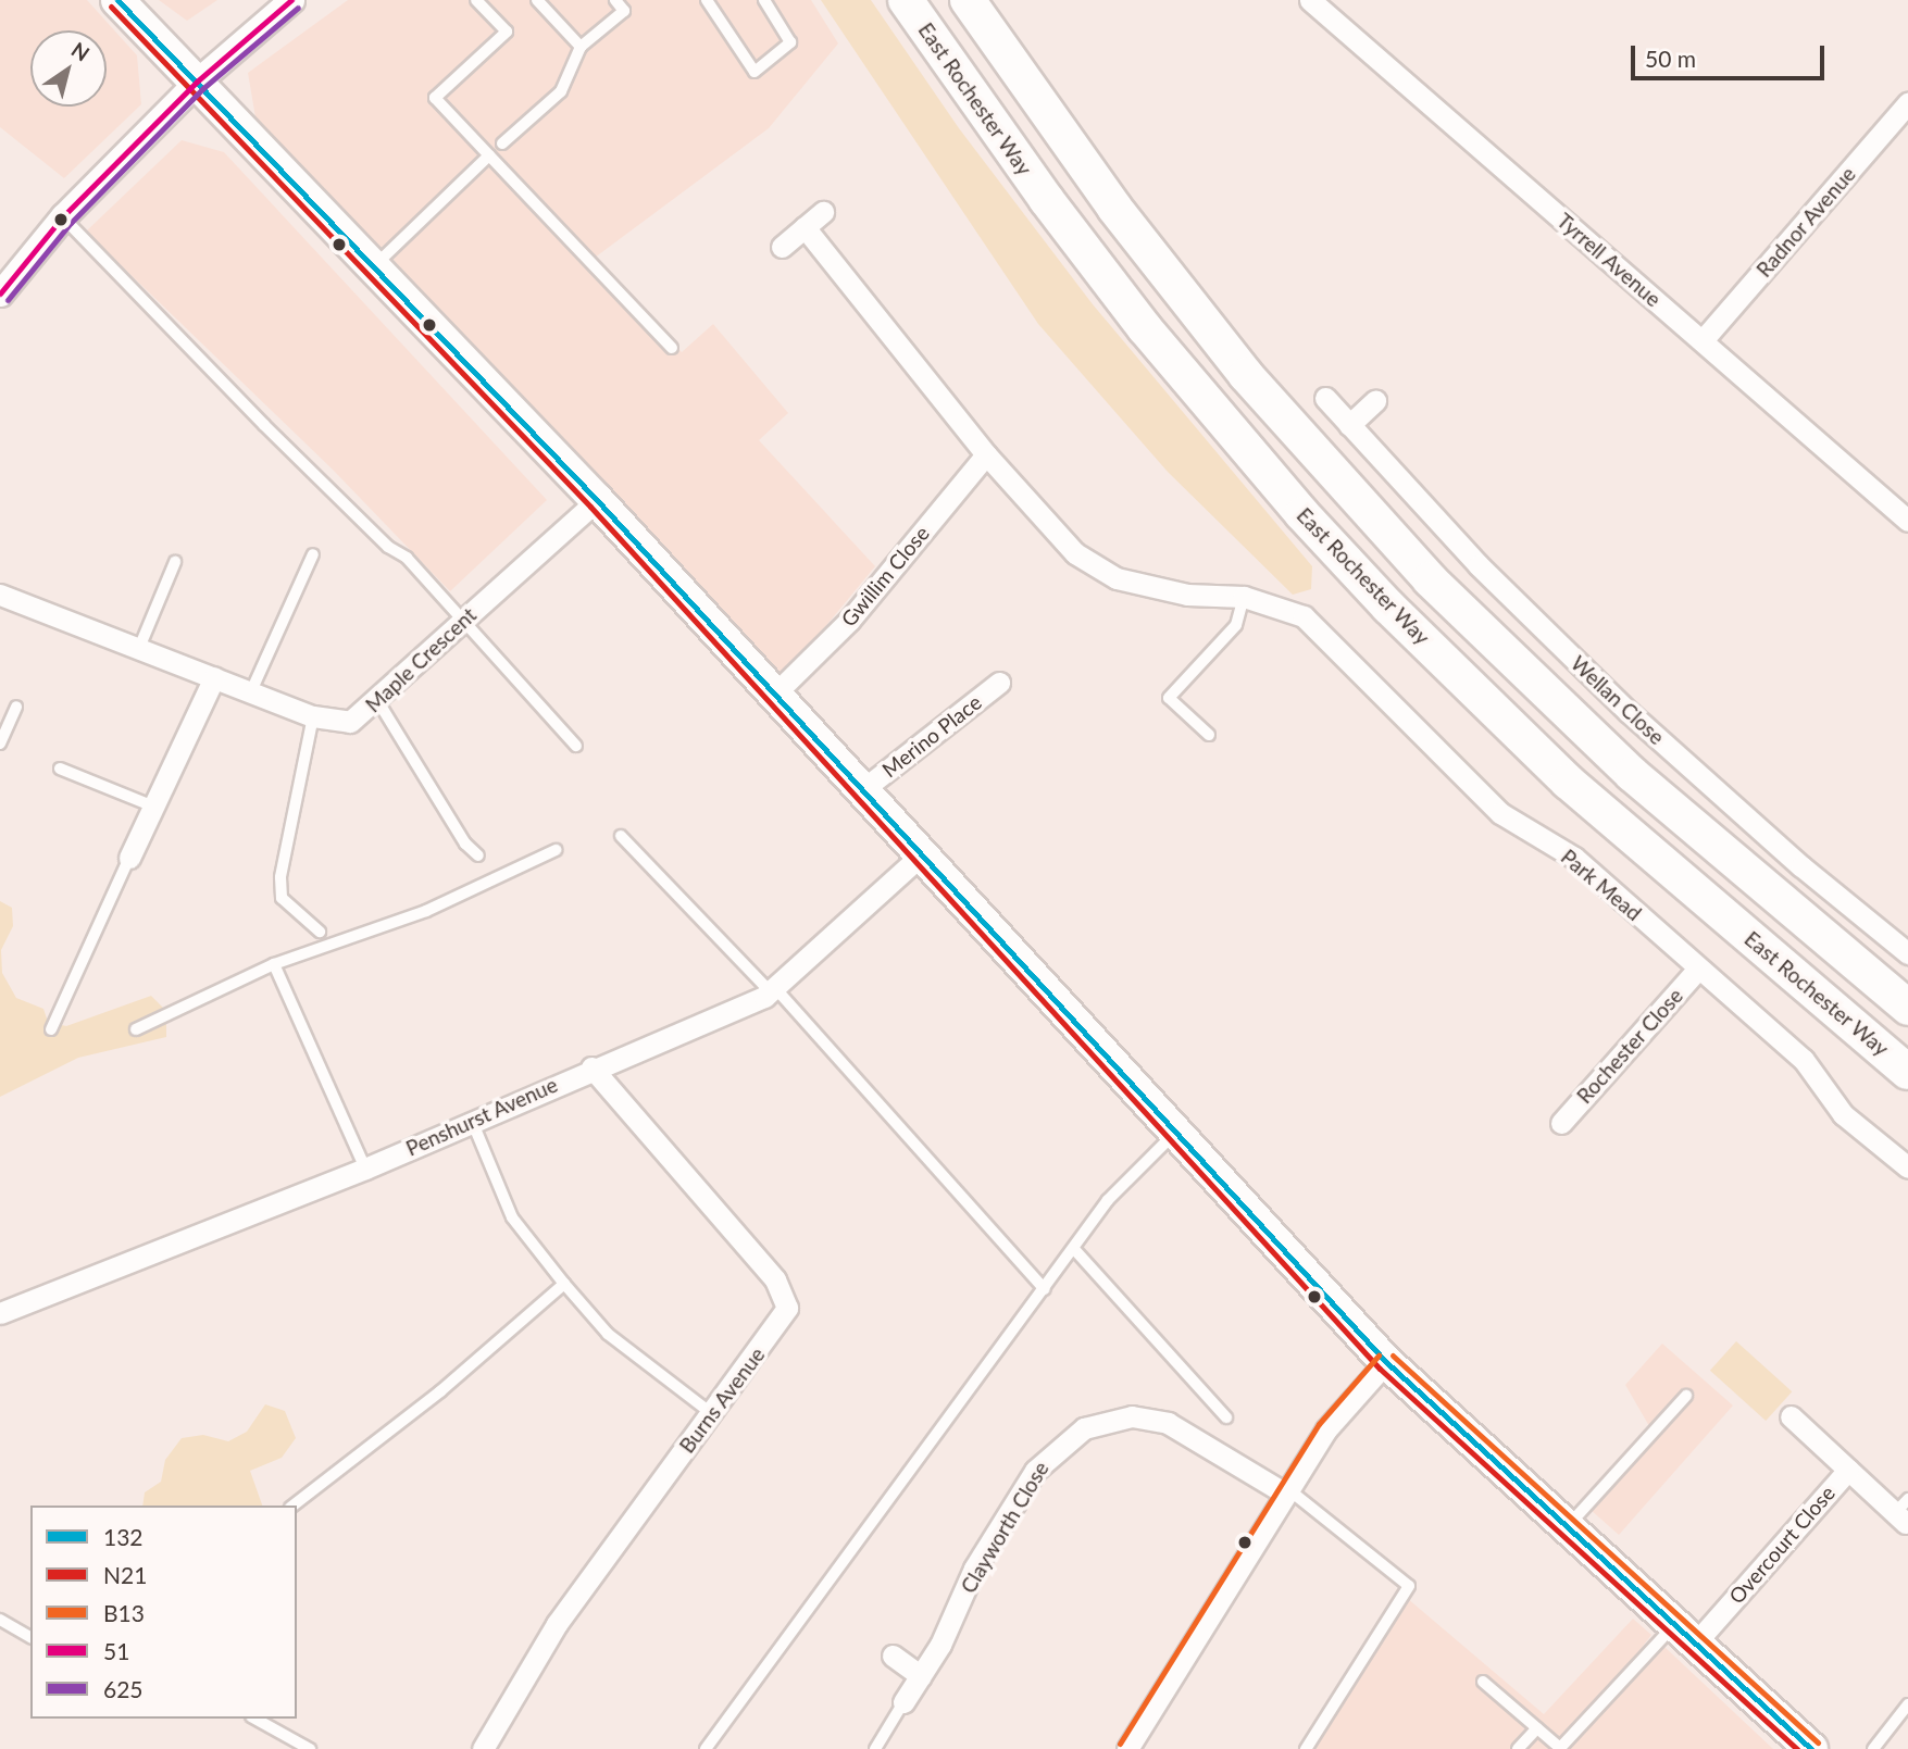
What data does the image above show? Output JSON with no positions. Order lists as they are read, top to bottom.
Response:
{
  "streets": {
    "highway": ["East Rochester Way"],
    "street": [
      "Radnor Avenue",
      "Tyrrell Avenue",
      "Gwillim Close",
      "Maple Crescent",
      "Wellan Close",
      "Merino Place",
      "Park Mead",
      "Rochester Close",
      "Penshurst Avenue",
      "Burns Avenue",
      "Clayworth Close",
      "Overcourt Close"
    ]
  },
  "crossings": [
    ["Radnor Avenue", "Tyrrell Avenue"],
    ["Park Mead", "Rochester Close"],
    ["Penshurst Avenue", "Burns Avenue"]
  ],
  "lines": [
    "transit line 132",
    "transit line 51",
    "transit line N21",
    "transit line 625",
    "transit line B13"
  ],
  "legend": [
    "132",
    "N21",
    "B13",
    "51",
    "625"
  ],
  "scale_bar": "50 m",
  "north": "top right"
}
